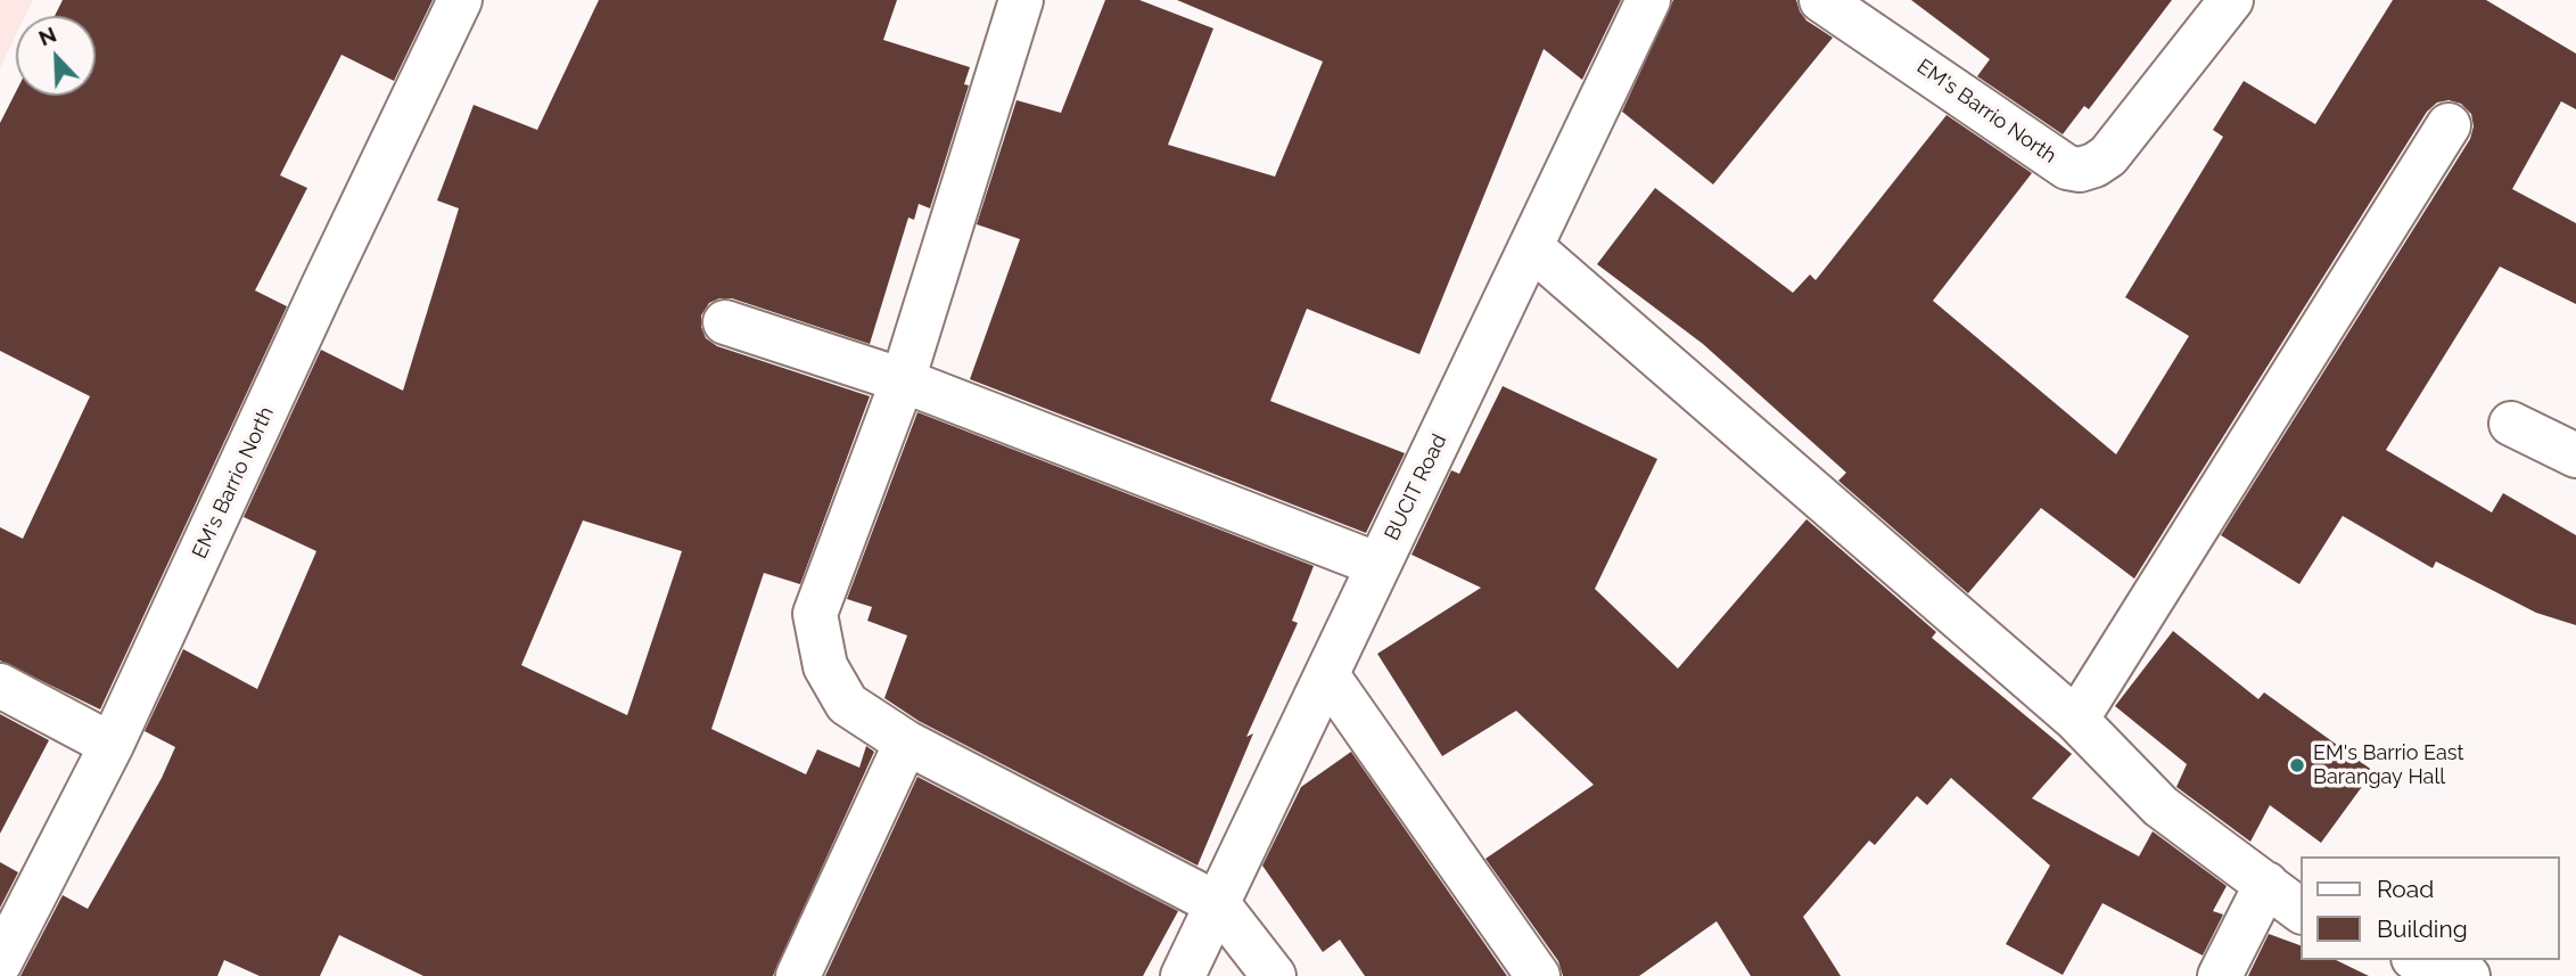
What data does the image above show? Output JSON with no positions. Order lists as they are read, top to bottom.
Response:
{
  "streets": {
    "street": ["EM's Barrio North", "BUCIT Road"]
  },
  "places": ["EM's Barrio East Barangay Hall"],
  "legend": ["Road", "Building"],
  "north": "top left"
}
